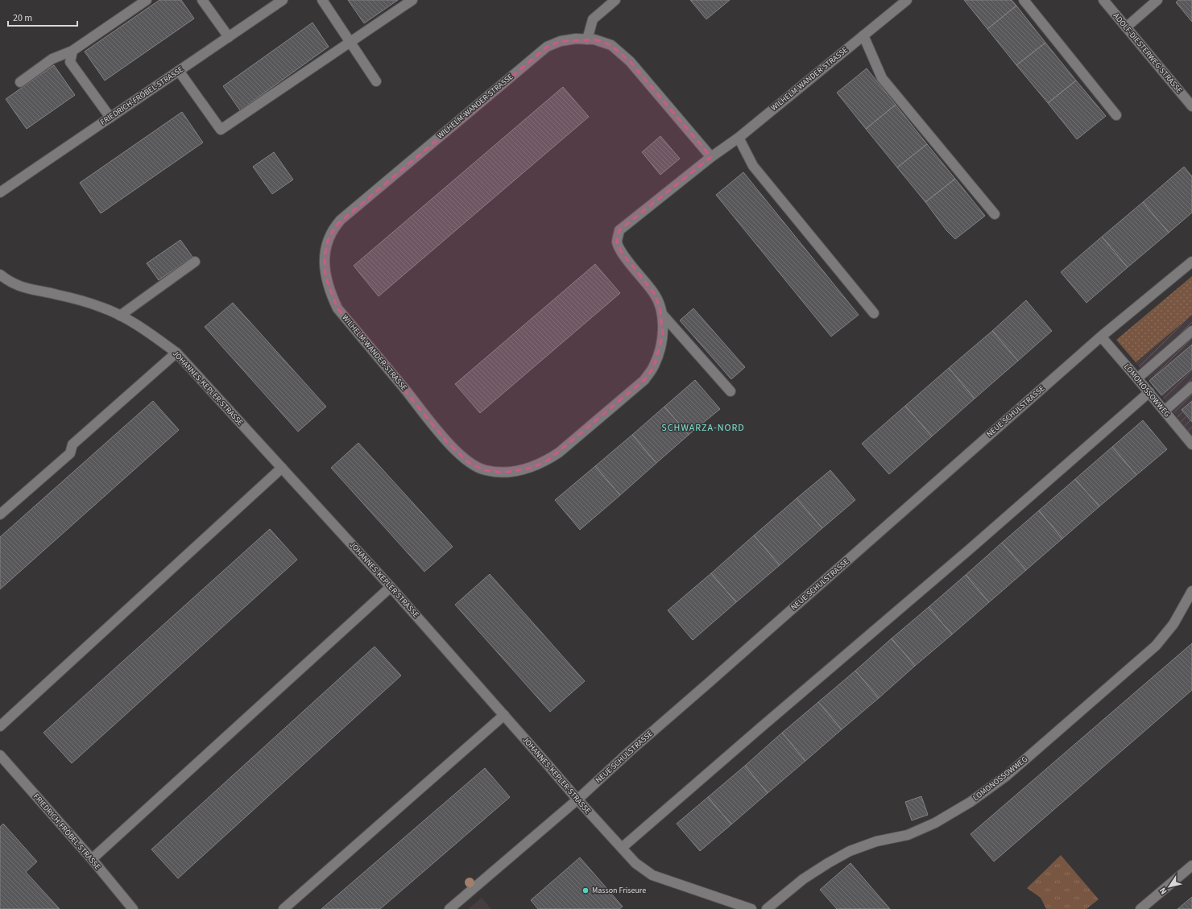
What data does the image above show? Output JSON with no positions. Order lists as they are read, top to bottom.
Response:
{
  "streets": {
    "street": [
      "ADOLF-DIESTERWEG-STRASSE",
      "WILHELM-WANDER-STRASSE",
      "FRIEDRICH-FRÖBEL-STRASSE",
      "JOHANNES-KEPLER-STRASSE",
      "LOMONOSSOWWEG",
      "NEUE SCHULSTRASSE"
    ]
  },
  "crossings": [
    ["JOHANNES-KEPLER-STRASSE", "NEUE SCHULSTRASSE"],
    ["LOMONOSSOWWEG", "NEUE SCHULSTRASSE"]
  ],
  "districts": ["SCHWARZA-NORD"],
  "places": ["Masson Friseure"],
  "scale_bar": "20 m",
  "north": "bottom left"
}
